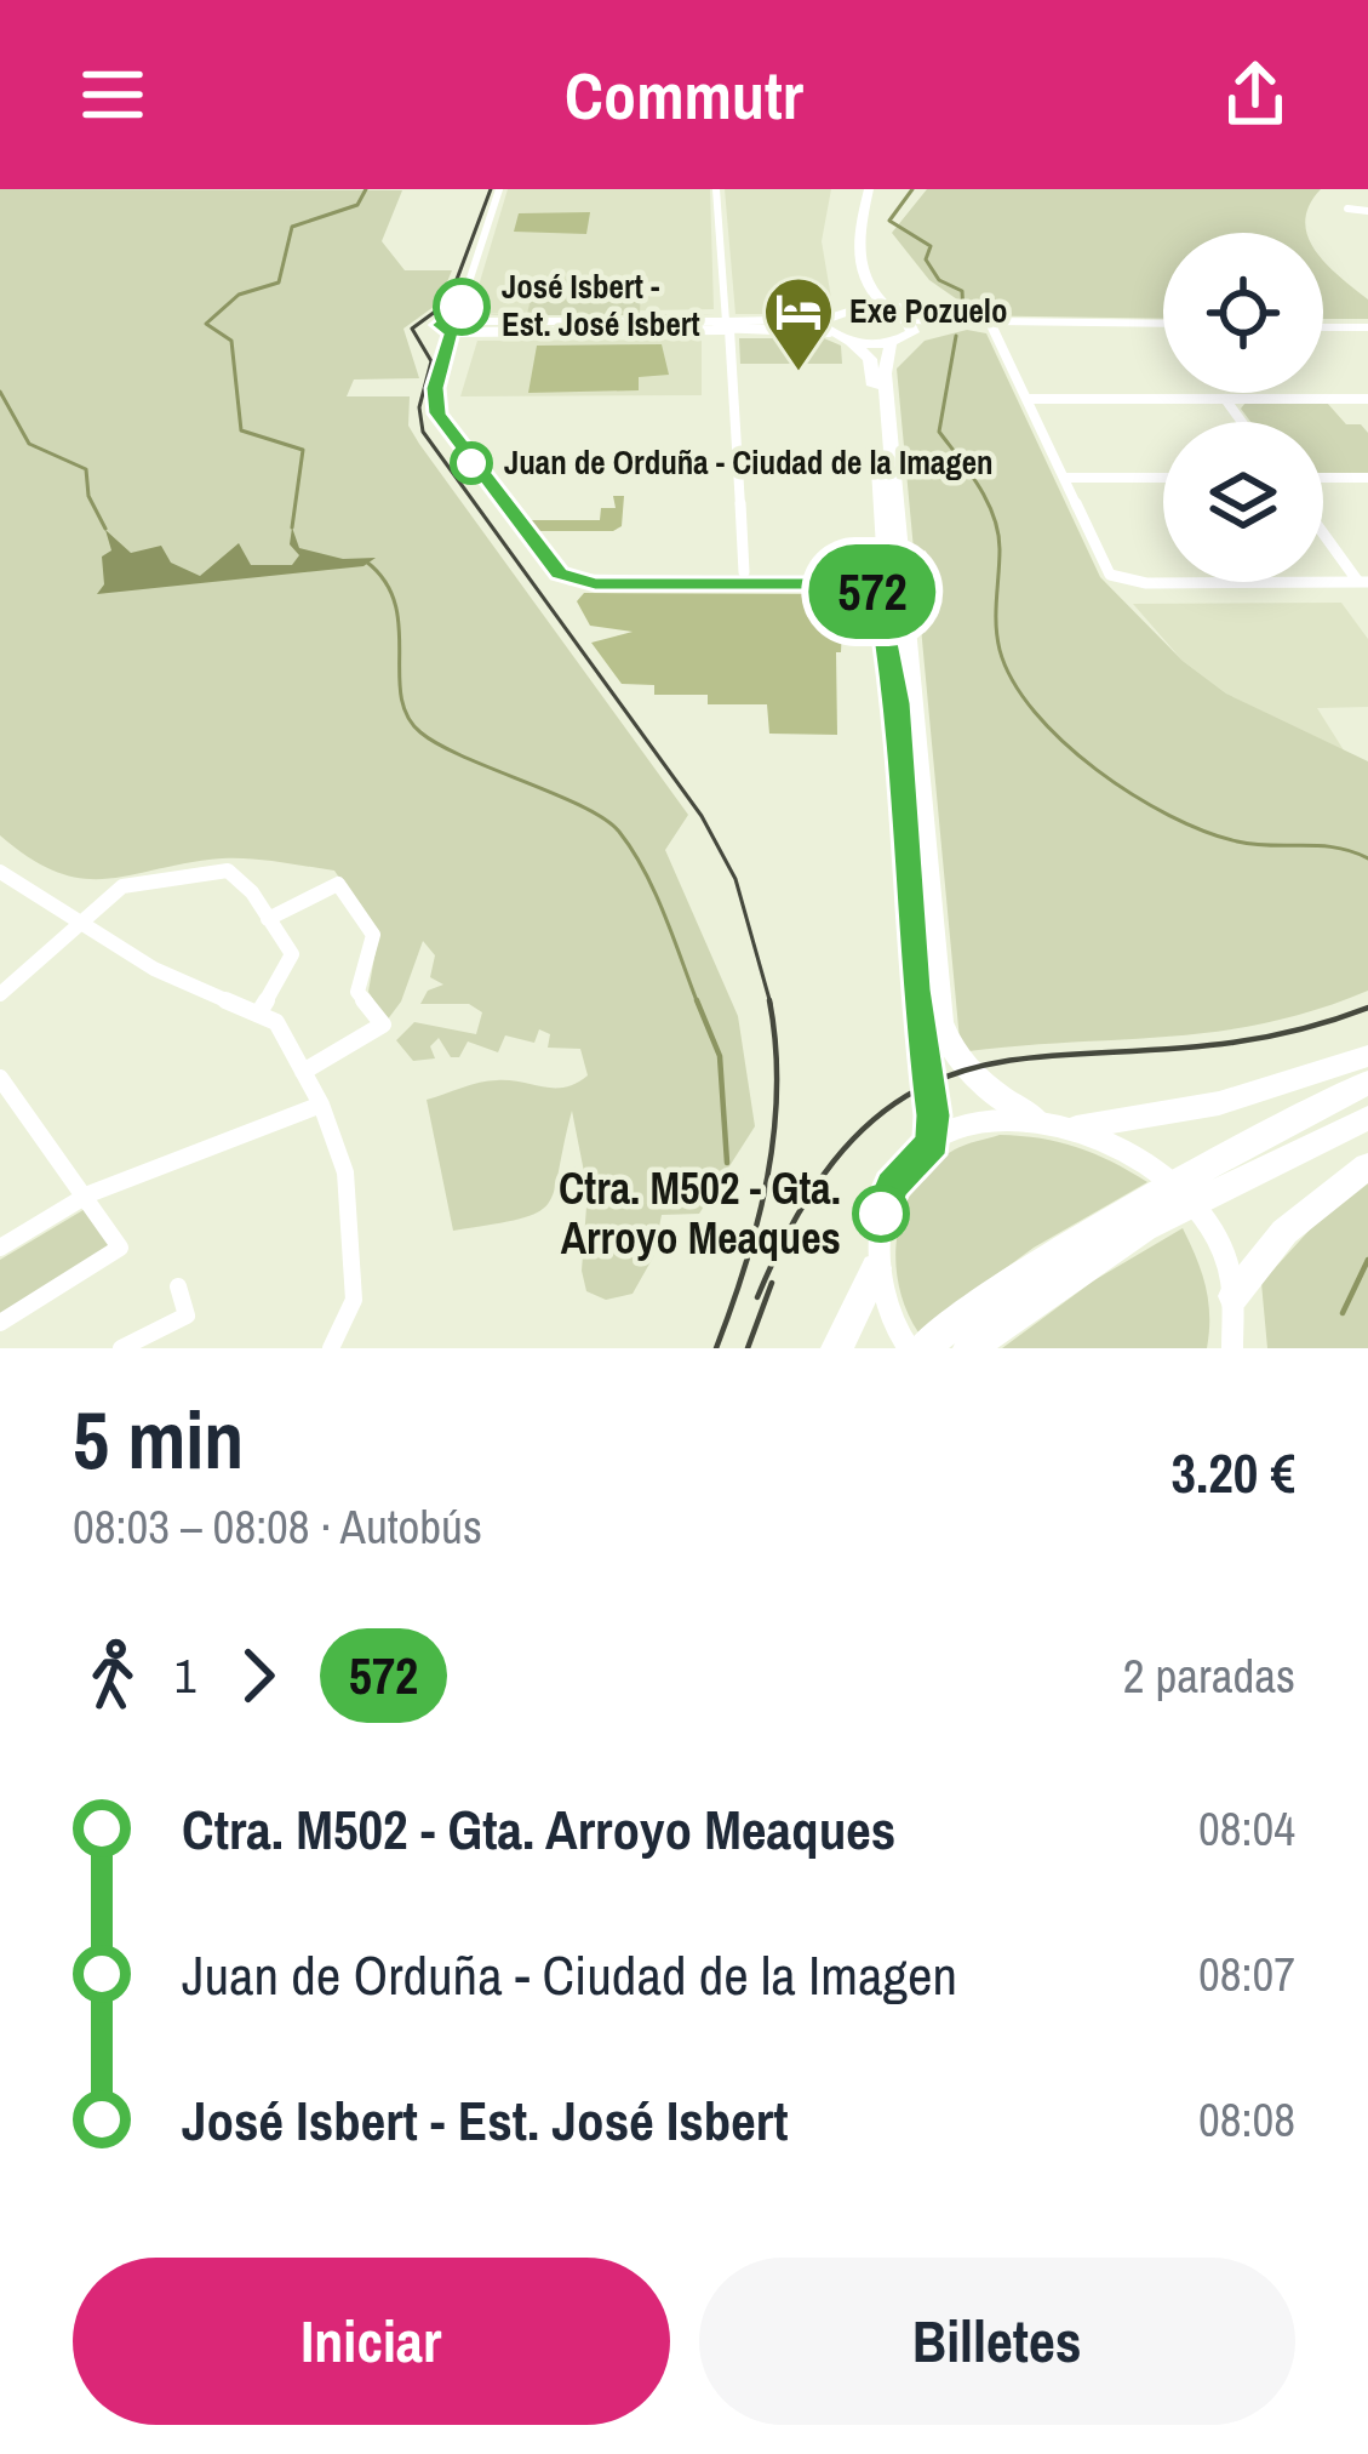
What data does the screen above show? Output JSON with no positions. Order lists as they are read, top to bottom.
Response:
{
  "places": {
    "other": ["José Isbert - Est. José Isbert", "Juan de Orduña - Ciudad de la Imagen", "Ctra. M502 - Gta. Arroyo Meaques"],
    "hotel": ["Exe Pozuelo"]
  },
  "lines": ["bus line 572"],
  "page": {
    "header": "Commutr",
    "on_map": "572",
    "heading": ["5 min", "08:03 – 08:08 · Autobús", "3.20 €"],
    "legs": ["1", "572", "2 paradas"],
    "list": [
      {
        "name": "Ctra. M502 - Gta. Arroyo Meaques",
        "value": "08:04"
      },
      {
        "name": "Juan de Orduña - Ciudad de la Imagen",
        "value": "08:07"
      },
      {
        "name": "José Isbert - Est. José Isbert",
        "value": "08:08"
      }
    ],
    "buttons": ["Iniciar", "Billetes"]
  }
}
